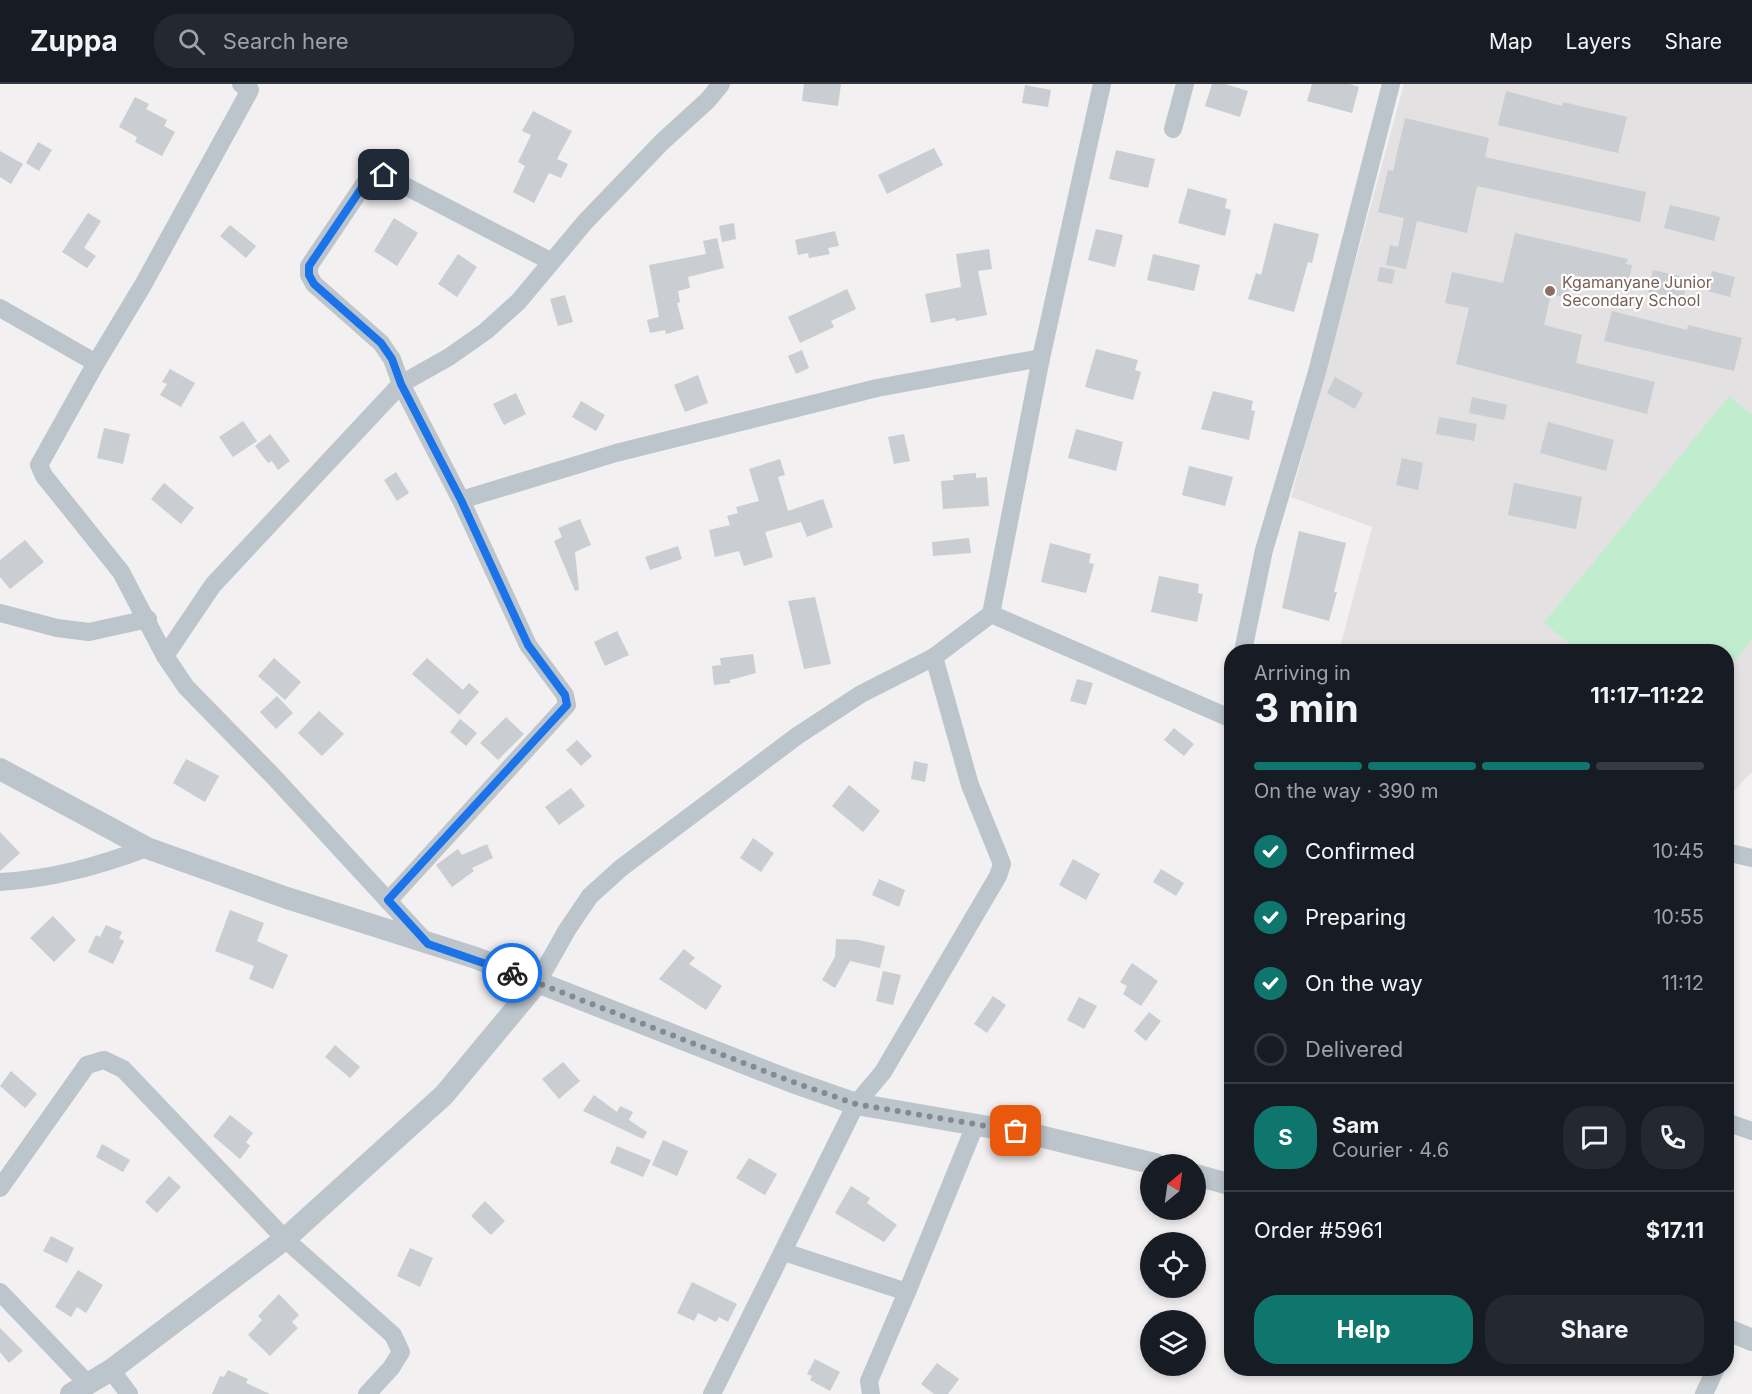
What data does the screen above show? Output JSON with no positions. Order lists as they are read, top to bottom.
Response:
{
  "places": ["Kgamanyane Junior Secondary School"],
  "north": "top right",
  "page": {
    "header": "Zuppa",
    "search": "Search here",
    "nav": ["Map", "Layers", "Share"],
    "heading": ["3 min", "Arriving in", "11:17–11:22"],
    "panel": [
      "Sam",
      "Courier · 4.6",
      "Order #5961",
      "$17.11"
    ],
    "bar": "On the way · 390 m",
    "list": [
      ["Confirmed", "10:45"],
      ["Preparing", "10:55"],
      ["On the way", "11:12"],
      "Delivered"
    ],
    "round": "S",
    "buttons": ["Help", "Share"]
  }
}
